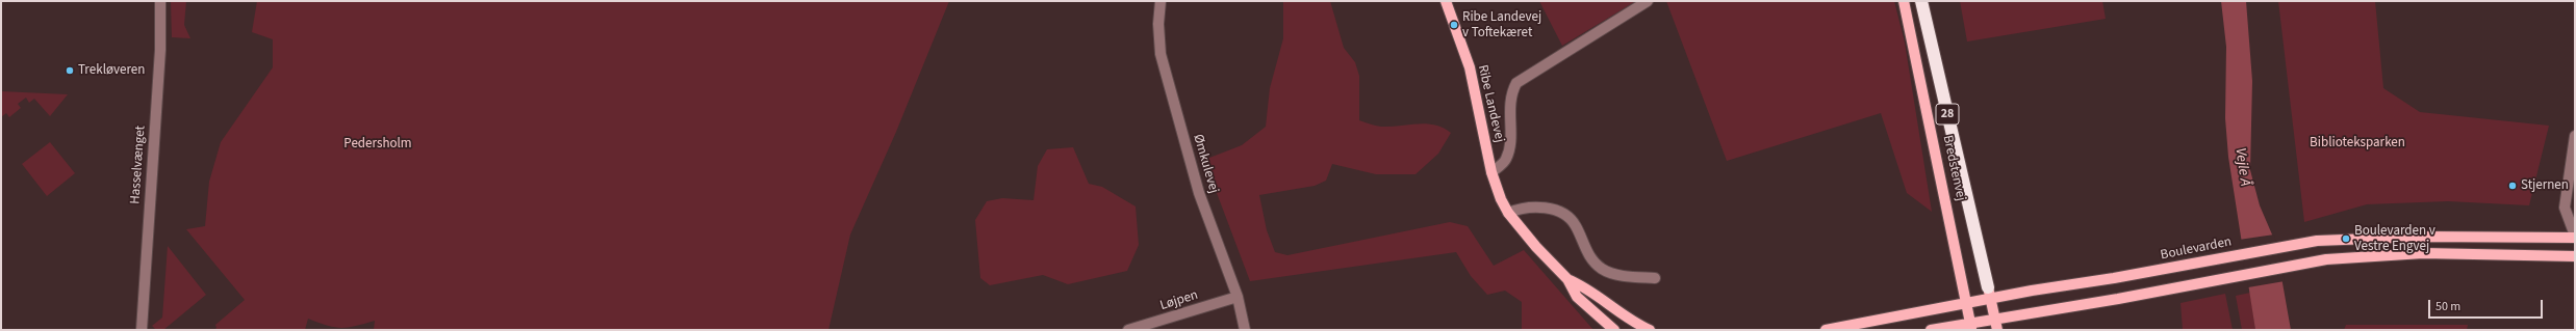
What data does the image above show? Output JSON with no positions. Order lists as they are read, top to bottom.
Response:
{
  "streets": {
    "highway": ["28", "Bredstenvej"],
    "main road": ["Ribe Landevej", "Boulevarden"],
    "street": ["Ømkulevej", "Hasselvænget", "Løjpen"]
  },
  "crossings": [
    ["28", "Bredstenvej"],
    ["28", "Boulevarden"],
    ["Ømkulevej", "Løjpen"],
    ["Bredstenvej", "Boulevarden"]
  ],
  "water": ["Vejle Å"],
  "parks": ["Biblioteksparken", "Pedersholm"],
  "places": [
    "Ribe Landevej v Toftekæret",
    "Trekløveren",
    "Stjernen",
    "Boulevarden v Vestre Engvej"
  ],
  "scale_bar": "50 m"
}
